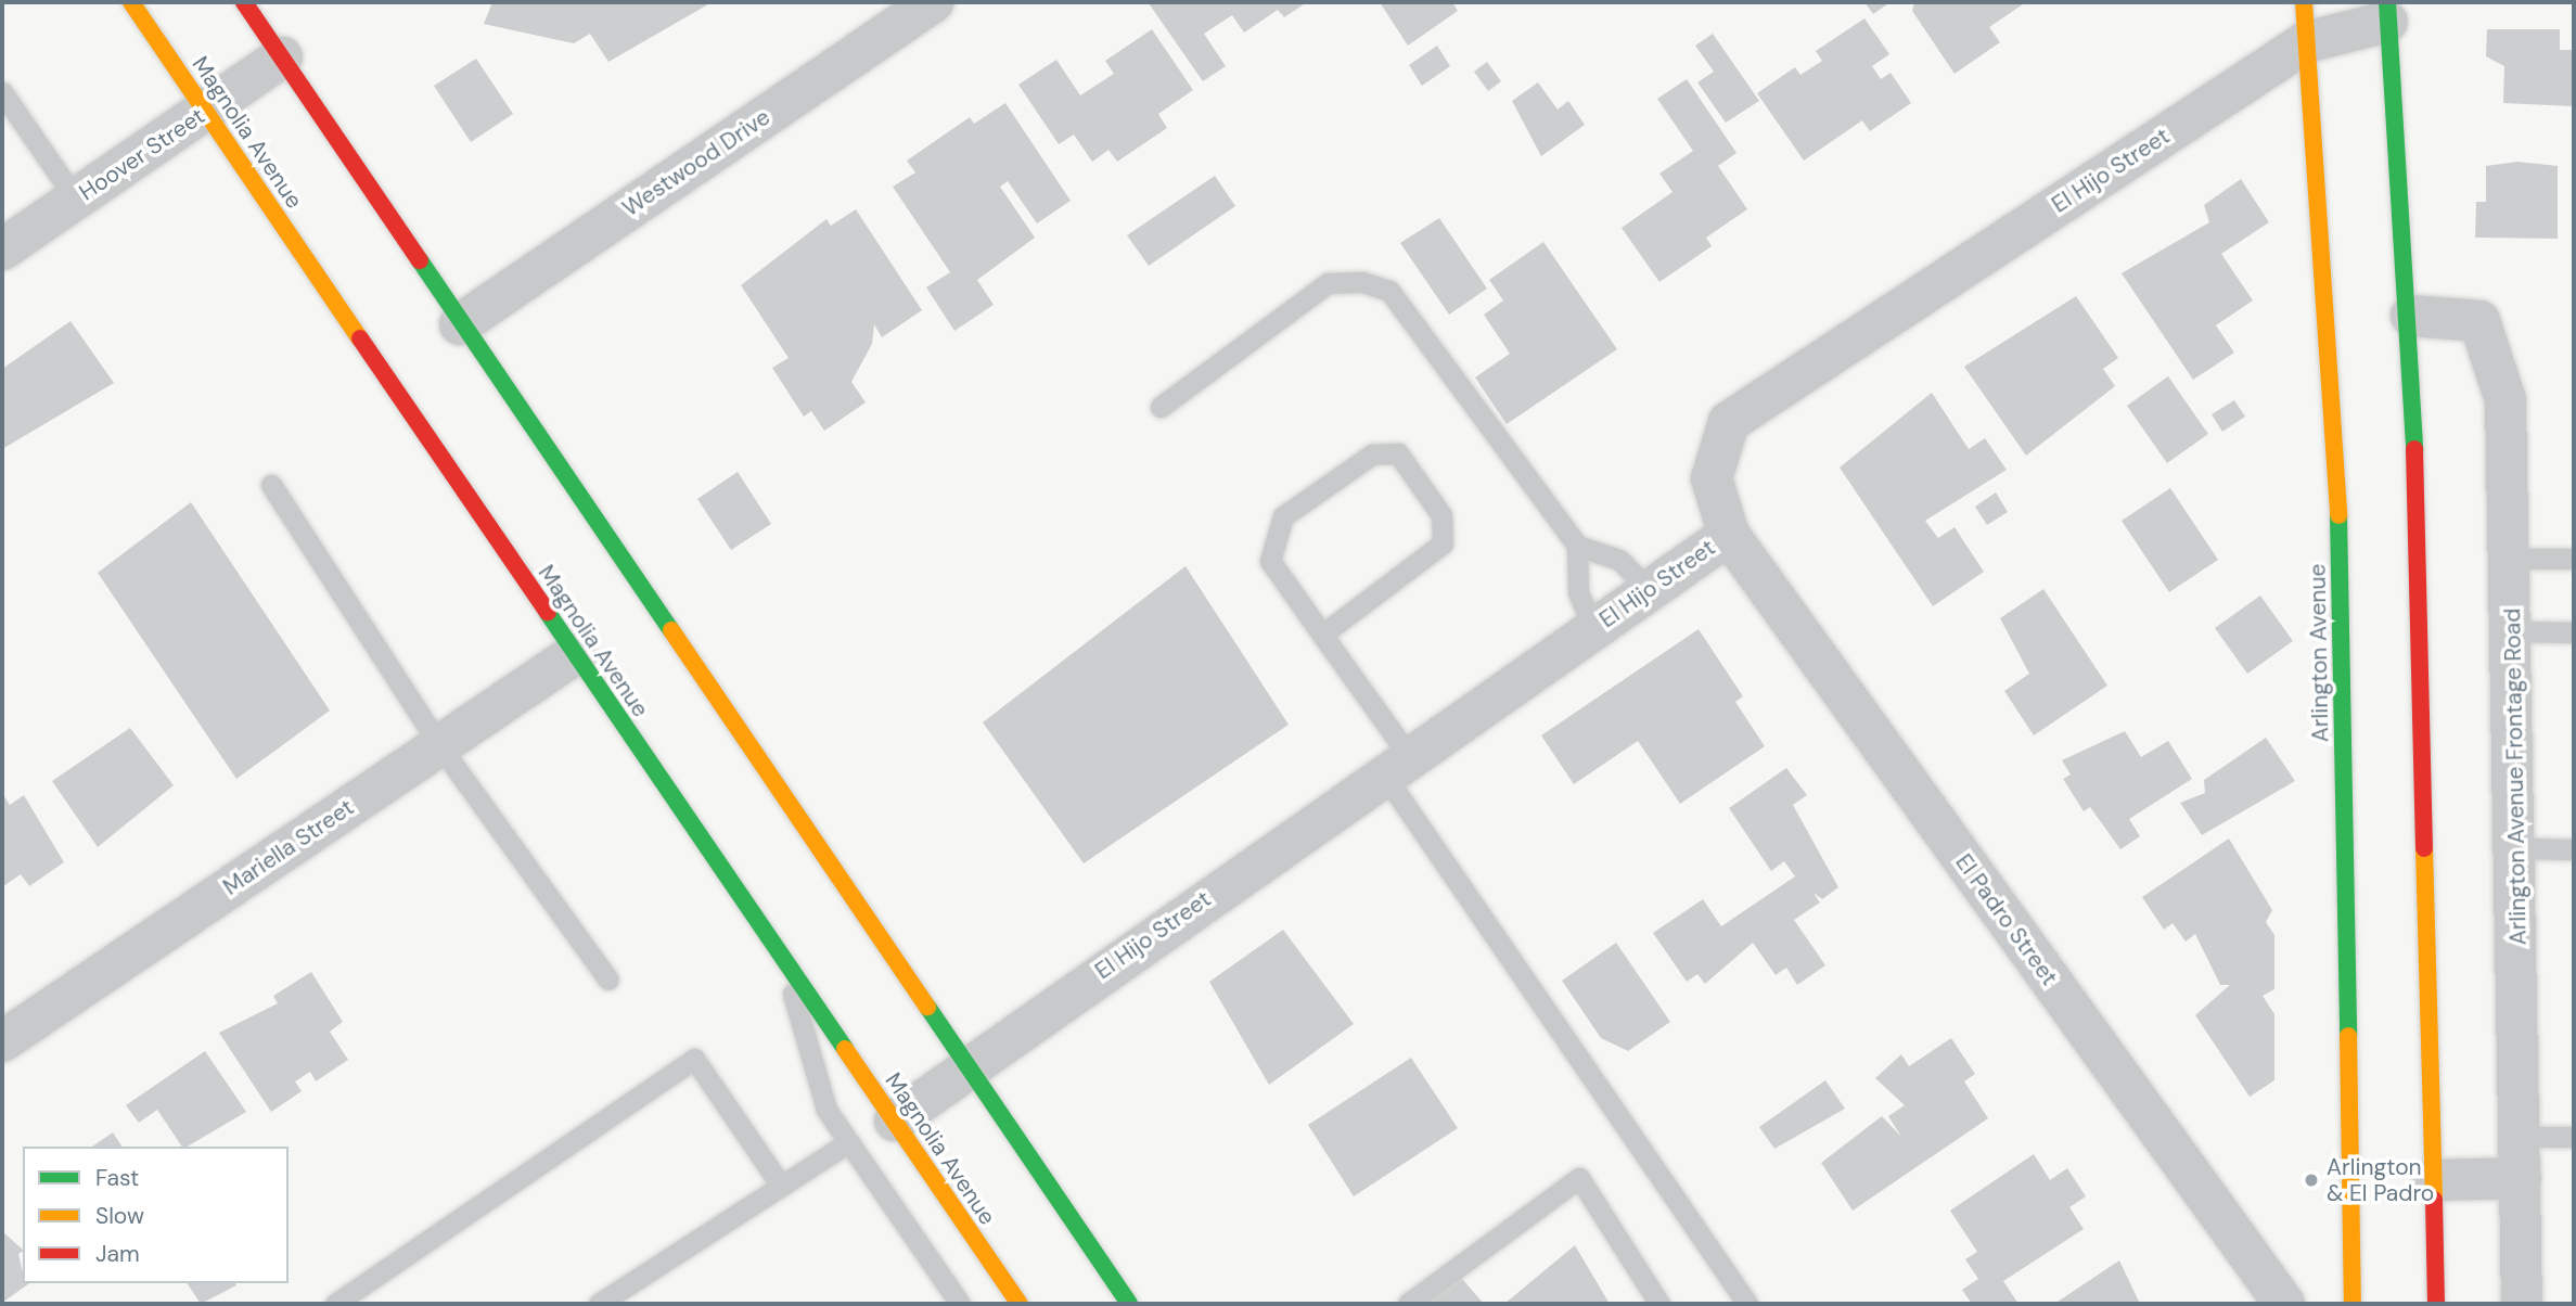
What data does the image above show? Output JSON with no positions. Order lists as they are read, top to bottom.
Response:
{
  "streets": {
    "main road": ["Magnolia Avenue", "Arlington Avenue"],
    "street": [
      "Hoover Street",
      "Westwood Drive",
      "El Hijo Street",
      "Arlington Avenue Frontage Road",
      "Mariella Street",
      "El Padro Street"
    ]
  },
  "crossings": [
    ["Magnolia Avenue", "Hoover Street"],
    ["Magnolia Avenue", "El Hijo Street"],
    ["Magnolia Avenue", "Mariella Street"],
    ["El Hijo Street", "Arlington Avenue"],
    ["El Hijo Street", "El Padro Street"]
  ],
  "places": ["Arlington & El Padro"],
  "legend": ["Fast", "Slow", "Jam"]
}
